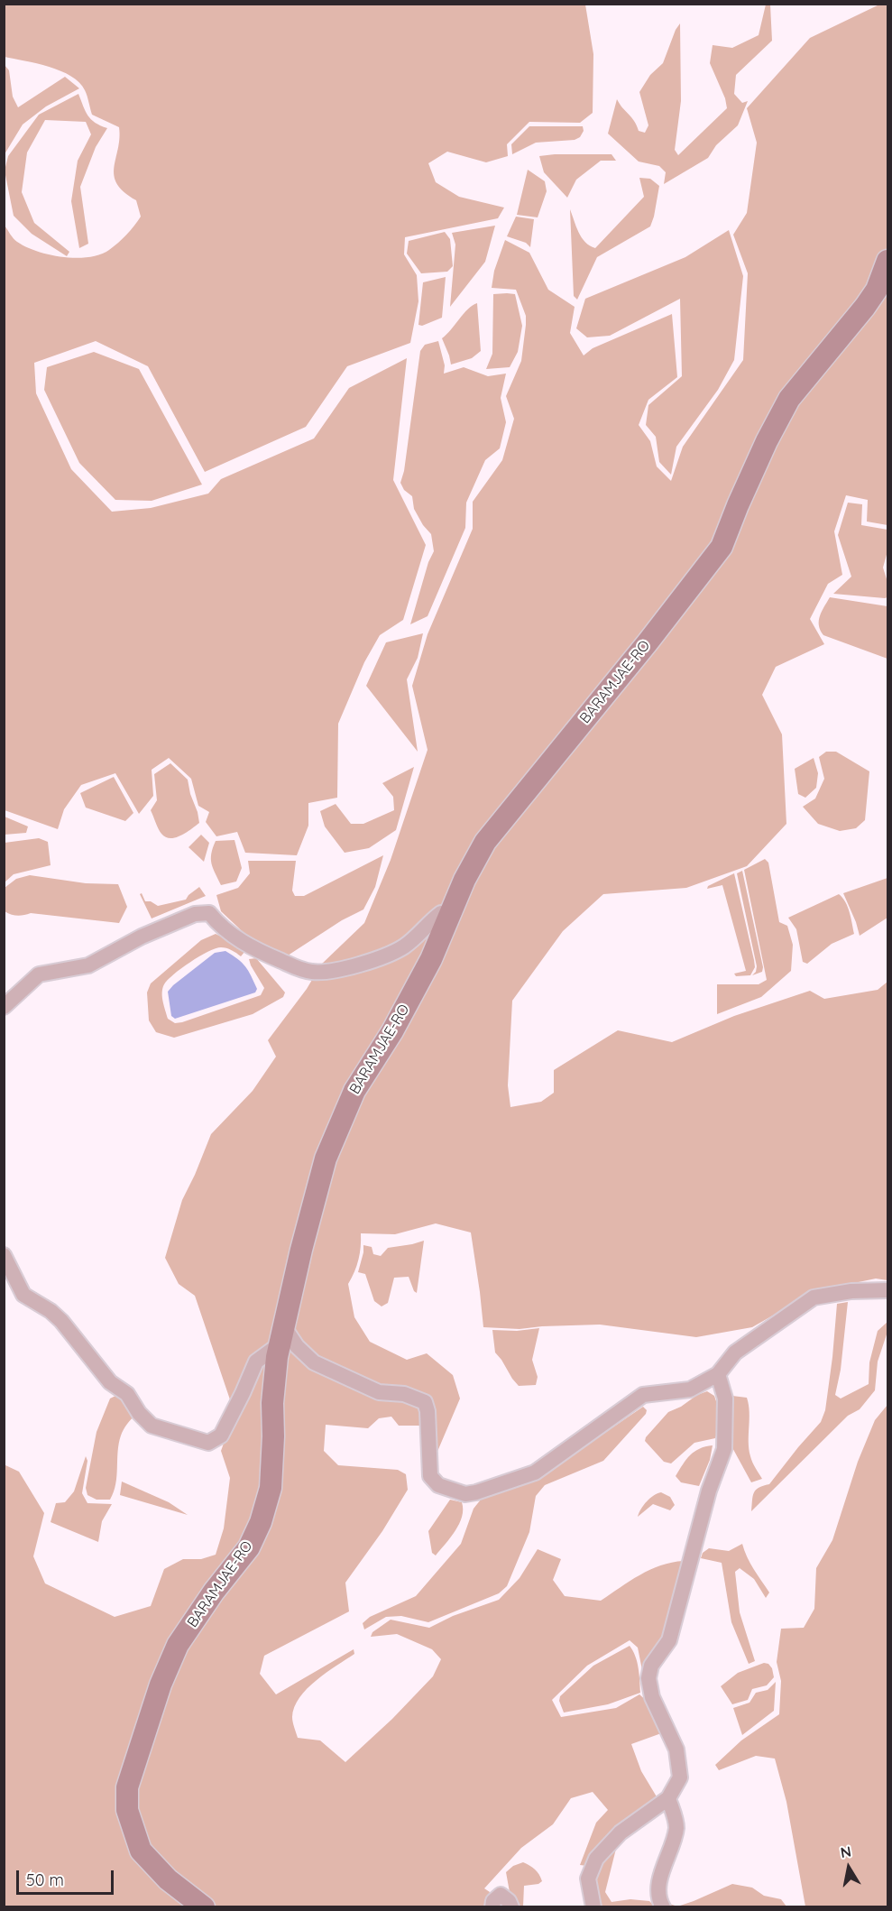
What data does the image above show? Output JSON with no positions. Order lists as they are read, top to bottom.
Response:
{
  "streets": {
    "street": ["BARAMJAE-RO"]
  },
  "scale_bar": "50 m",
  "north": "top"
}
